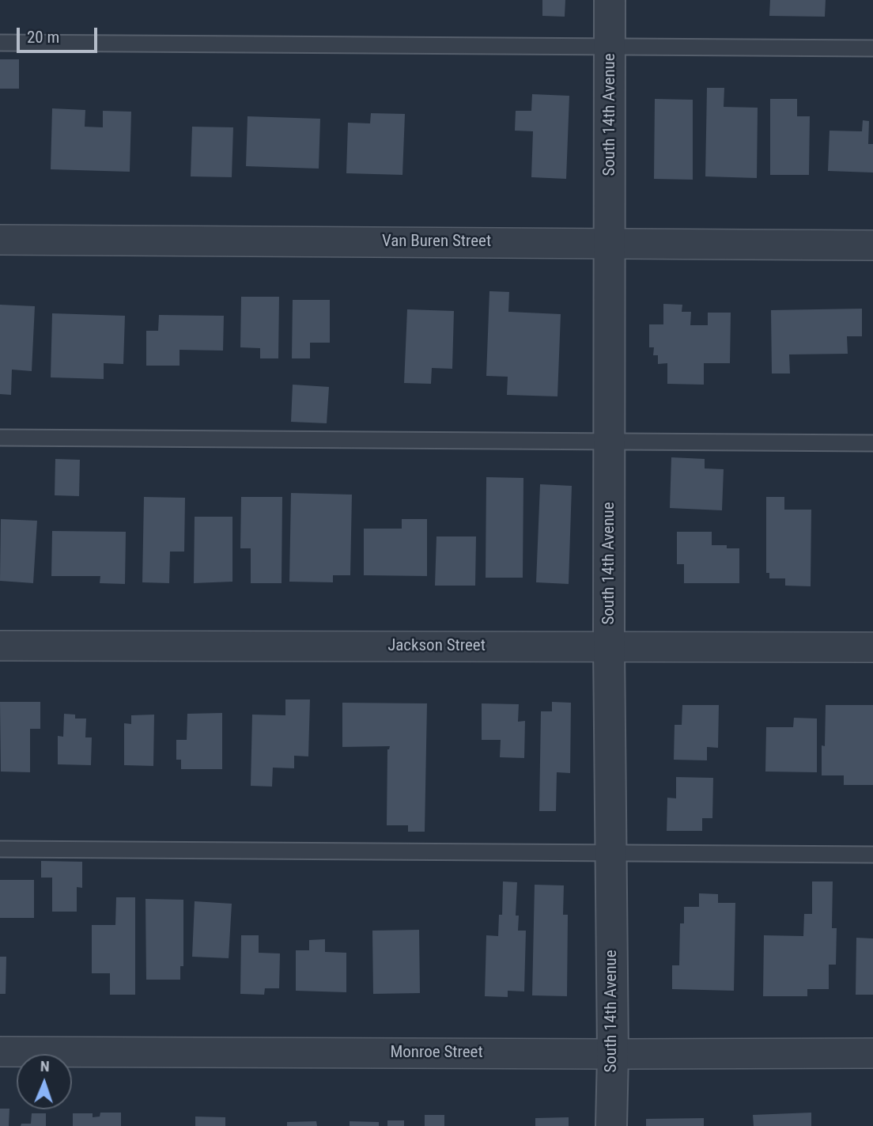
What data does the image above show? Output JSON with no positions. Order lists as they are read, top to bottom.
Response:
{
  "streets": {
    "street": [
      "South 14th Avenue",
      "Van Buren Street",
      "Jackson Street",
      "Monroe Street"
    ]
  },
  "crossings": [
    ["South 14th Avenue", "Van Buren Street"],
    ["South 14th Avenue", "Jackson Street"],
    ["South 14th Avenue", "Monroe Street"]
  ],
  "scale_bar": "20 m",
  "north": "top"
}
